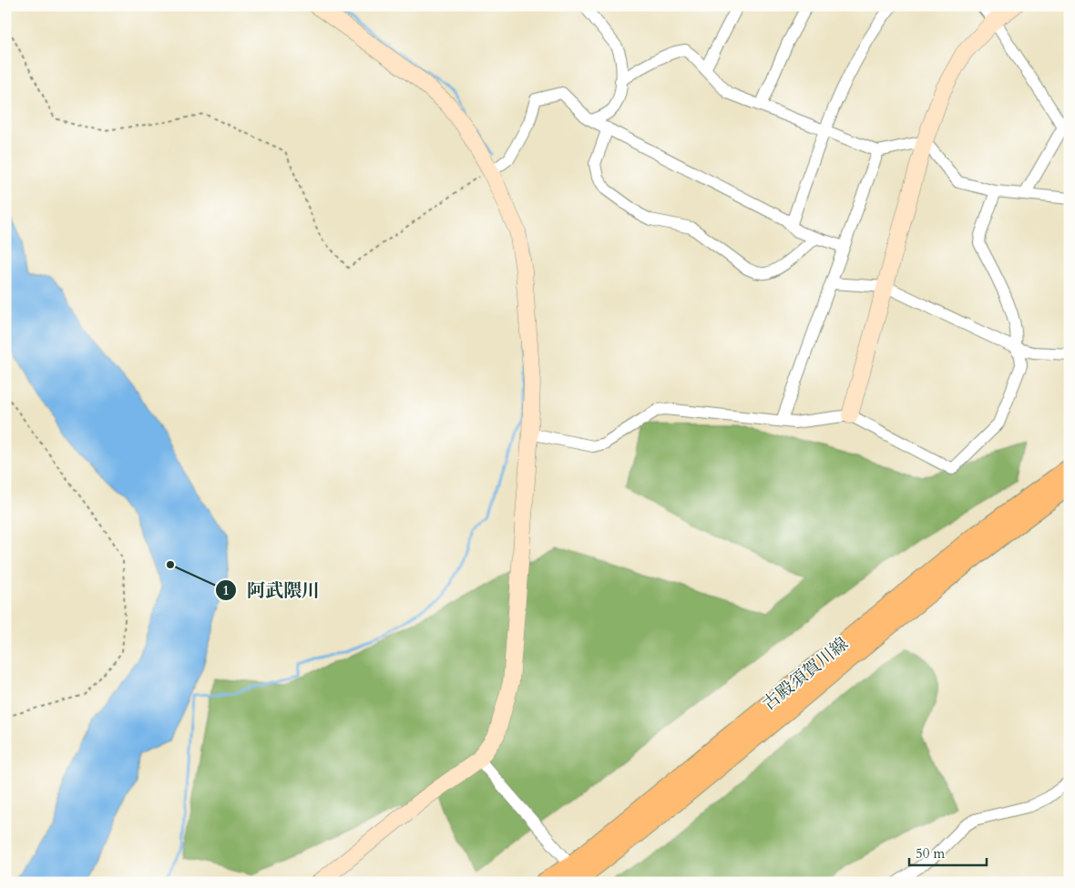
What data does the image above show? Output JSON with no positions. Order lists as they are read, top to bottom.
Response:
{
  "streets": {
    "main road": ["古殿須賀川線"]
  },
  "places": ["阿武隈川"],
  "scale_bar": "50 m"
}
